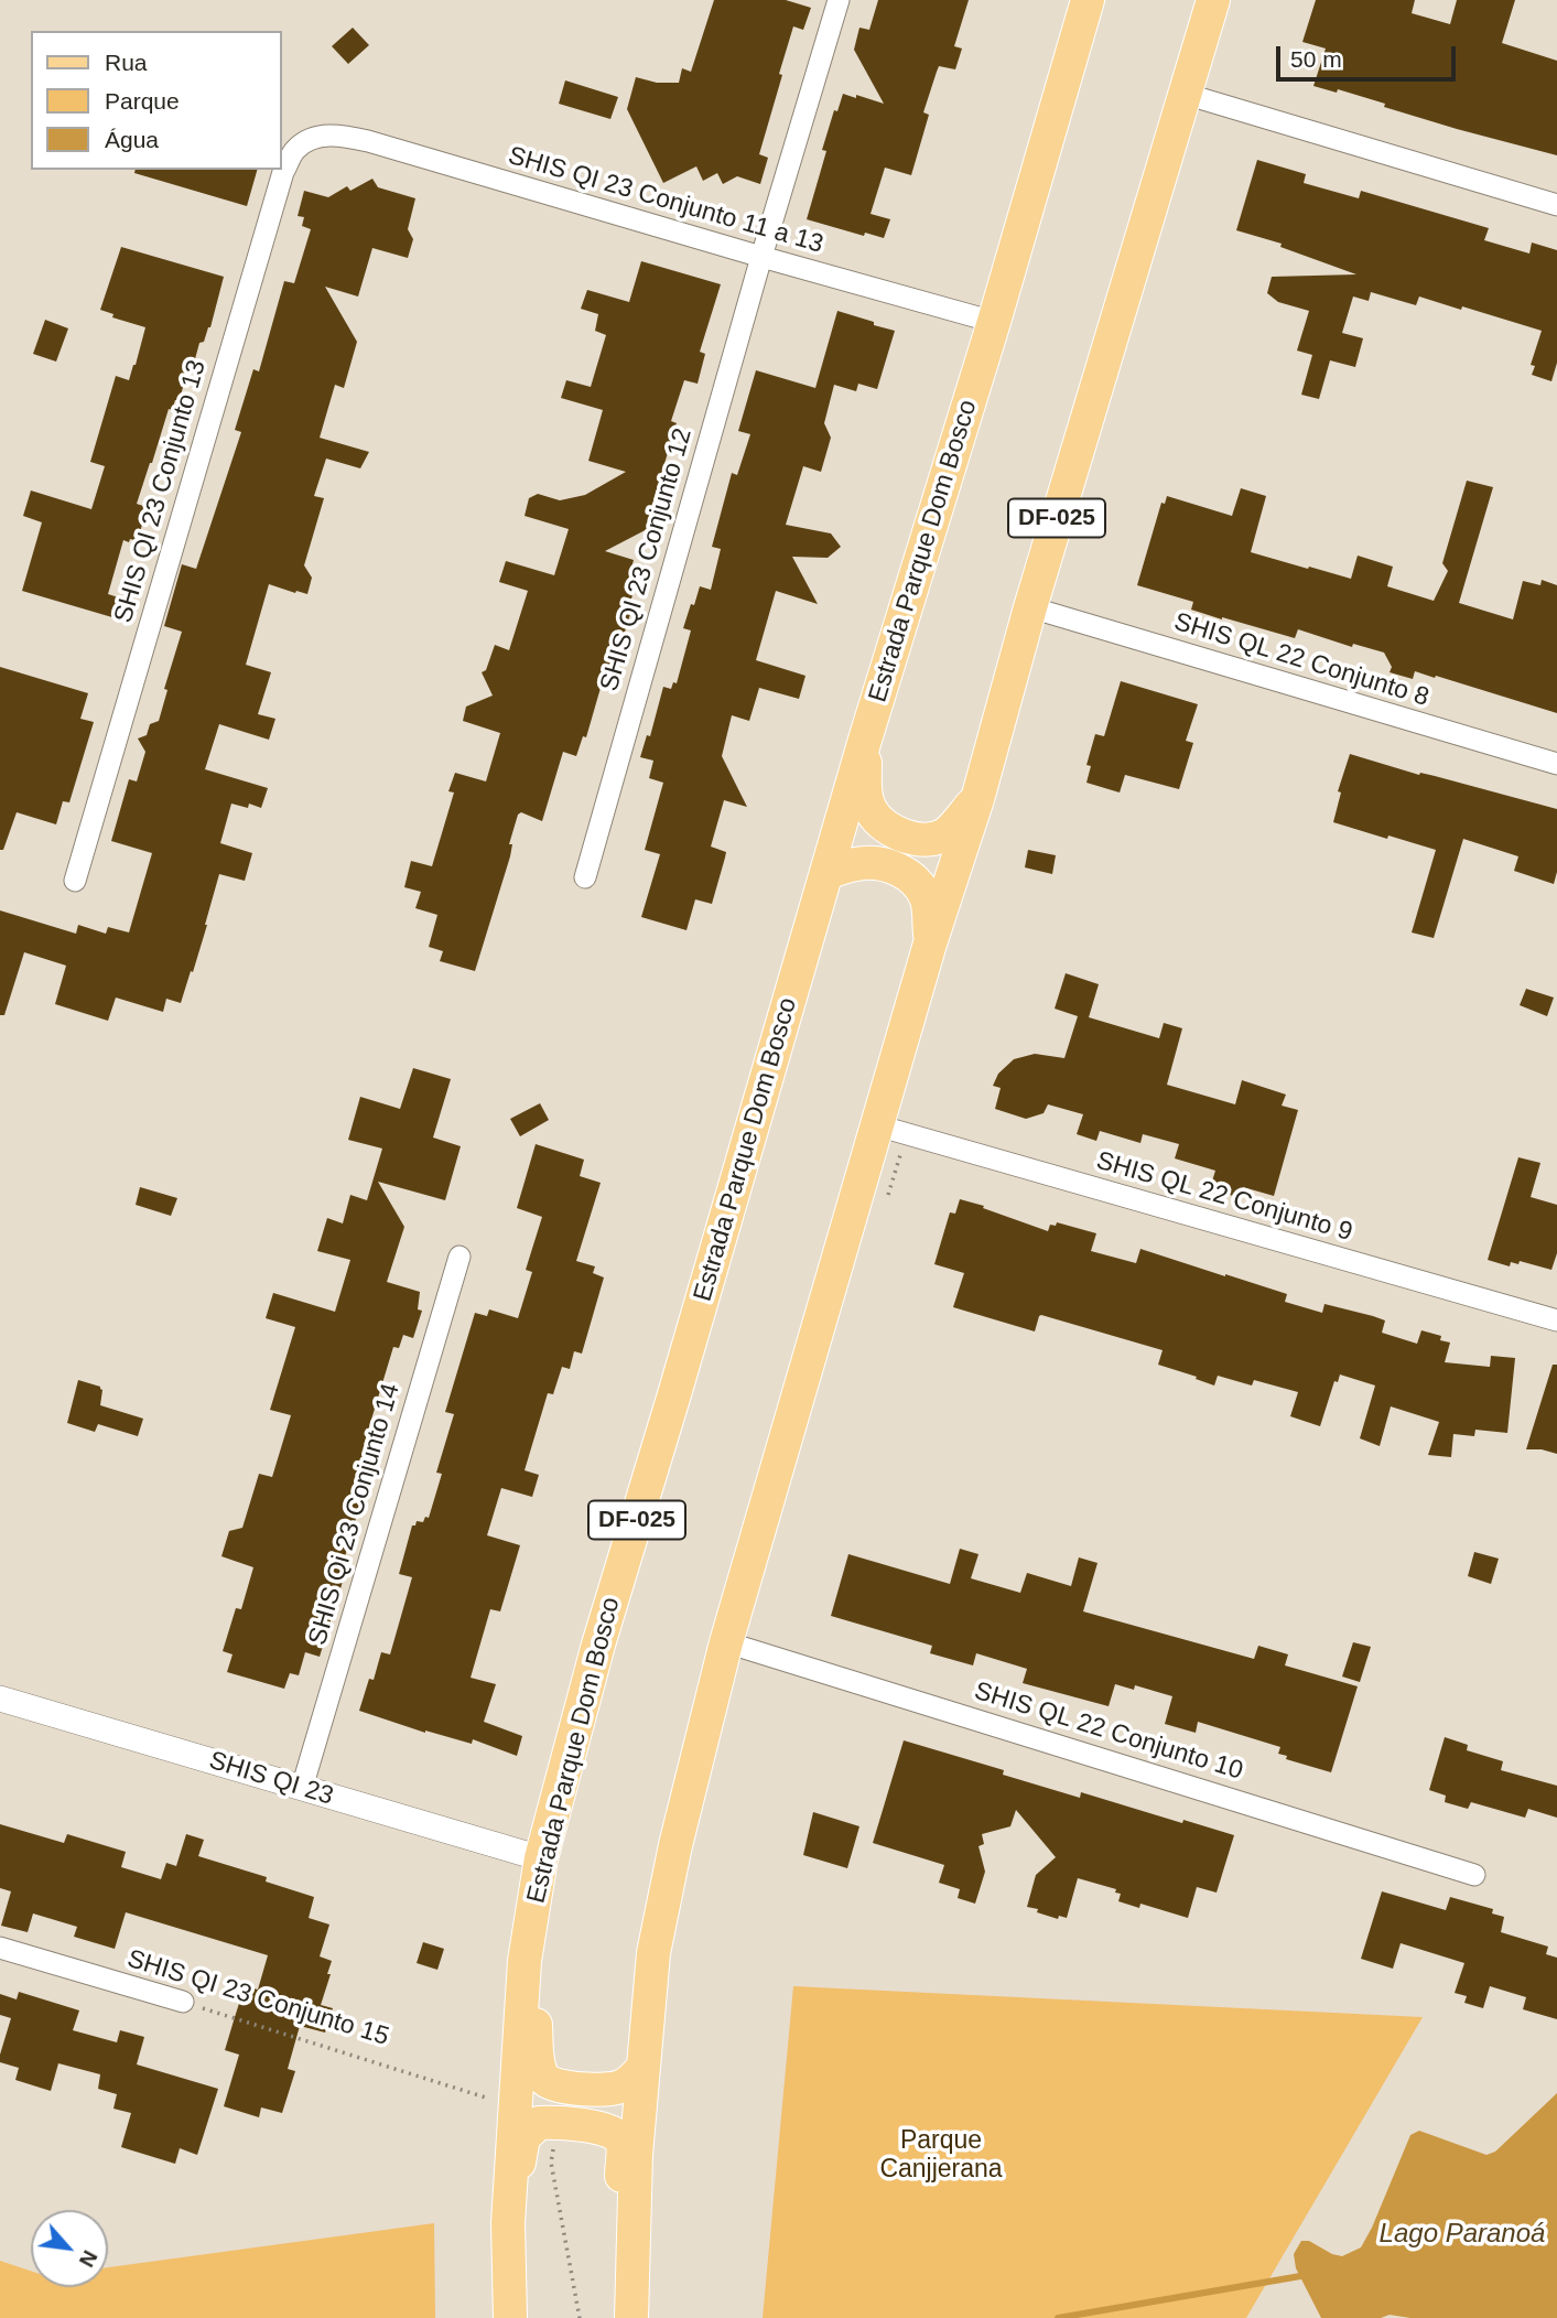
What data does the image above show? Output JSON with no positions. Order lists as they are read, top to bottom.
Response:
{
  "streets": {
    "main road": ["DF-025", "Estrada Parque Dom Bosco"],
    "street": [
      "SHIS QI 23 Conjunto 11 a 13",
      "SHIS QI 23 Conjunto 13",
      "SHIS QI 23 Conjunto 12",
      "SHIS QL 22 Conjunto 8",
      "SHIS QL 22 Conjunto 9",
      "SHIS Qi 23 Conjunto 14",
      "SHIS QL 22 Conjunto 10",
      "SHIS QI 23",
      "SHIS QI 23 Conjunto 15"
    ]
  },
  "crossings": [
    ["SHIS QI 23 Conjunto 11 a 13", "SHIS QI 23 Conjunto 13"],
    ["SHIS QI 23 Conjunto 11 a 13", "Estrada Parque Dom Bosco"],
    ["SHIS QI 23 Conjunto 11 a 13", "SHIS QI 23 Conjunto 12"],
    ["DF-025", "SHIS QL 22 Conjunto 8"],
    ["DF-025", "SHIS QL 22 Conjunto 9"],
    ["DF-025", "SHIS QL 22 Conjunto 10"],
    ["Estrada Parque Dom Bosco", "SHIS QI 23"],
    ["SHIS Qi 23 Conjunto 14", "SHIS QI 23"]
  ],
  "water": ["Lago Paranoá"],
  "parks": ["Parque Canjjerana"],
  "legend": ["Rua", "Parque", "Água"],
  "scale_bar": "50 m",
  "north": "bottom right"
}
